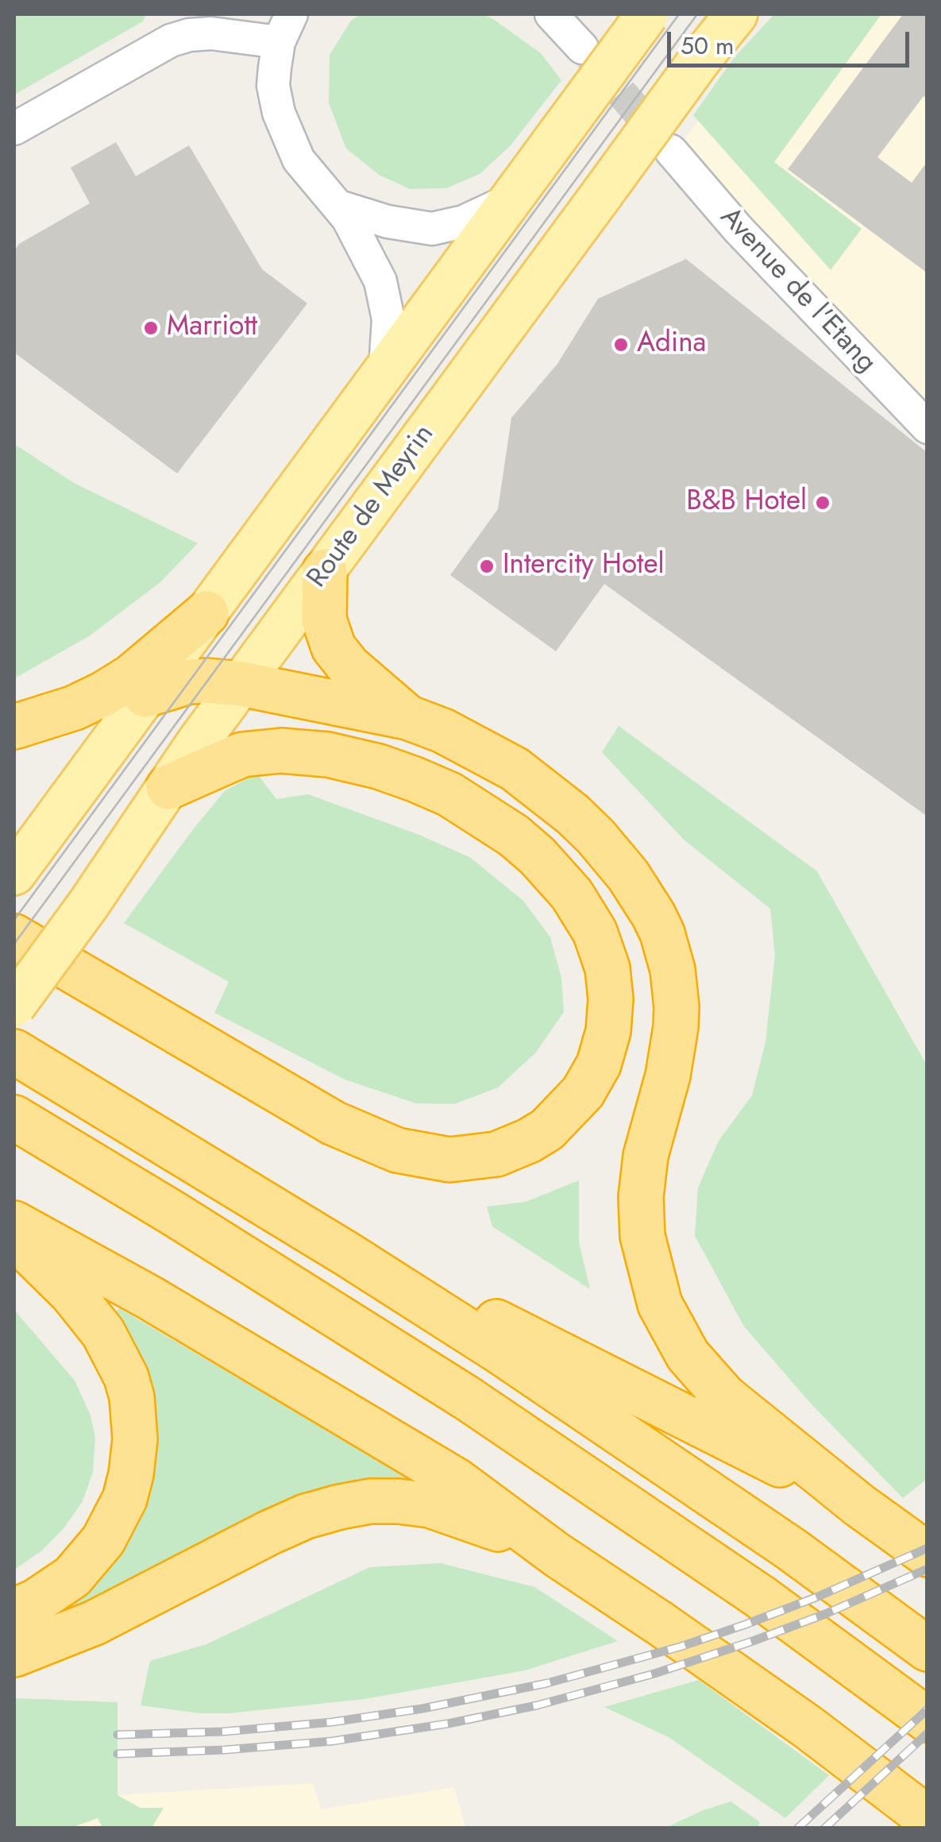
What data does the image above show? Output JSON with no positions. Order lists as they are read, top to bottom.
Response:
{
  "streets": {
    "main road": ["Route de Meyrin"],
    "street": ["Avenue de l'Etang"]
  },
  "places": [
    "Marriott",
    "Adina",
    "B&B Hotel",
    "Intercity Hotel"
  ],
  "scale_bar": "50 m"
}
